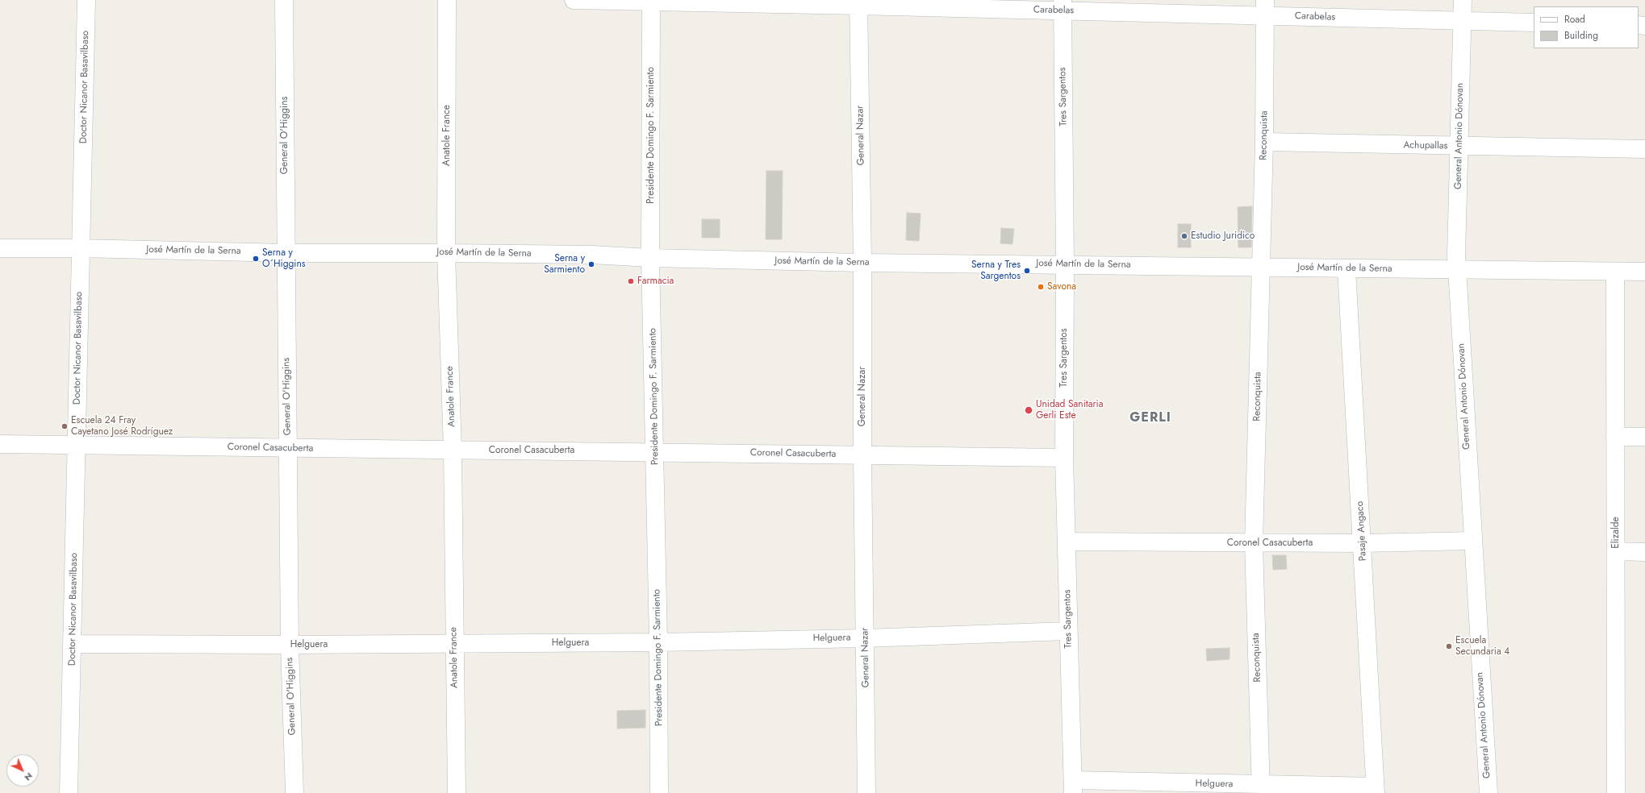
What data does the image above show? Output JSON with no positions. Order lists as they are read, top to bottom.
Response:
{
  "streets": {
    "street": [
      "Carabelas",
      "Doctor Nicanor Basavilbaso",
      "Tres Sargentos",
      "General O'Higgins",
      "Anatole France",
      "Presidente Domingo F. Sarmiento",
      "General Nazar",
      "Reconquista",
      "General Antonio Dónovan",
      "Achupallas",
      "José Martín de la Serna",
      "Coronel Casacuberta",
      "Pasaje Angaco",
      "Elizalde",
      "Helguera"
    ]
  },
  "crossings": [
    ["Carabelas", "Tres Sargentos"],
    ["Carabelas", "Presidente Domingo F. Sarmiento"],
    ["Carabelas", "General Nazar"],
    ["Carabelas", "Reconquista"],
    ["Carabelas", "General Antonio Dónovan"],
    ["Doctor Nicanor Basavilbaso", "José Martín de la Serna"],
    ["Doctor Nicanor Basavilbaso", "Coronel Casacuberta"],
    ["Doctor Nicanor Basavilbaso", "Helguera"],
    ["Tres Sargentos", "José Martín de la Serna"],
    ["Tres Sargentos", "Coronel Casacuberta"],
    ["Tres Sargentos", "Helguera"],
    ["General O'Higgins", "José Martín de la Serna"],
    ["General O'Higgins", "Coronel Casacuberta"],
    ["General O'Higgins", "Helguera"],
    ["Anatole France", "José Martín de la Serna"],
    ["Anatole France", "Coronel Casacuberta"],
    ["Anatole France", "Helguera"],
    ["Presidente Domingo F. Sarmiento", "José Martín de la Serna"],
    ["Presidente Domingo F. Sarmiento", "Coronel Casacuberta"],
    ["Presidente Domingo F. Sarmiento", "Helguera"],
    ["General Nazar", "José Martín de la Serna"],
    ["General Nazar", "Coronel Casacuberta"],
    ["General Nazar", "Helguera"],
    ["Reconquista", "Achupallas"],
    ["Reconquista", "José Martín de la Serna"],
    ["Reconquista", "Coronel Casacuberta"],
    ["Reconquista", "Helguera"],
    ["General Antonio Dónovan", "Achupallas"],
    ["General Antonio Dónovan", "José Martín de la Serna"],
    ["General Antonio Dónovan", "Coronel Casacuberta"],
    ["José Martín de la Serna", "Pasaje Angaco"],
    ["José Martín de la Serna", "Elizalde"],
    ["Coronel Casacuberta", "Pasaje Angaco"],
    ["Pasaje Angaco", "Helguera"]
  ],
  "districts": ["GERLI"],
  "places": [
    "Estudio Juridico",
    "Serna y O´Higgins",
    "Serna y Sarmiento",
    "Serna y Tres Sargentos",
    "Farmacia",
    "Savona",
    "Unidad Sanitaria Gerli Este",
    "Escuela 24 Fray Cayetano José Rodríguez",
    "Escuela Secundaria 4"
  ],
  "legend": ["Road", "Building"],
  "north": "bottom right"
}
